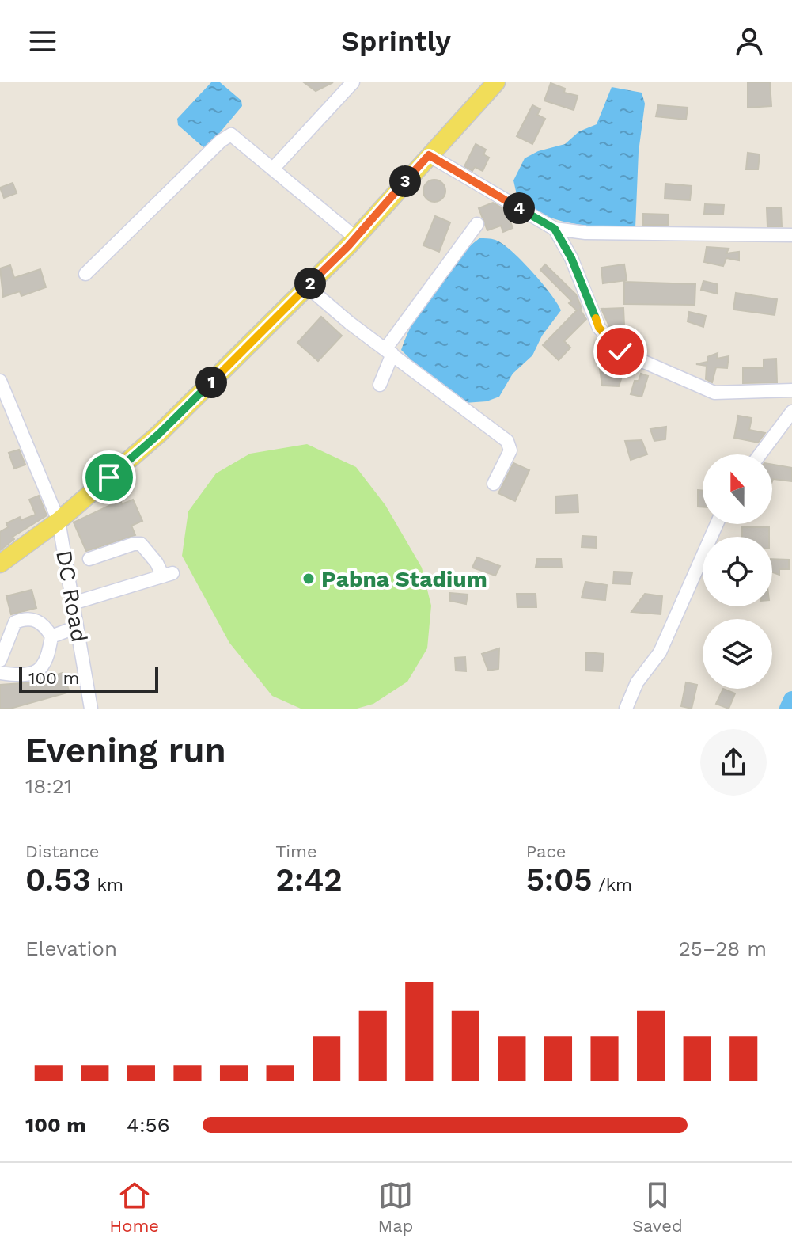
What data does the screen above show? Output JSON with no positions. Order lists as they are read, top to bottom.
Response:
{
  "streets": {
    "street": ["DC Road"]
  },
  "places": ["Pabna Stadium"],
  "scale_bar": "100 m",
  "north": "top",
  "page": {
    "header": "Sprintly",
    "pins": [
      "3",
      "4",
      "2",
      "1"
    ],
    "scale": "100 m",
    "heading": ["Evening run", "18:21"],
    "stats": [
      ["Distance", "0.53 km"],
      ["Time", "2:42"],
      ["Pace", "5:05 /km"]
    ],
    "chart": ["Elevation", "25–28 m"],
    "list": [
      {
        "name": "100 m",
        "note": "4:56"
      }
    ],
    "tabs": ["Home", "Map", "Saved"]
  }
}
